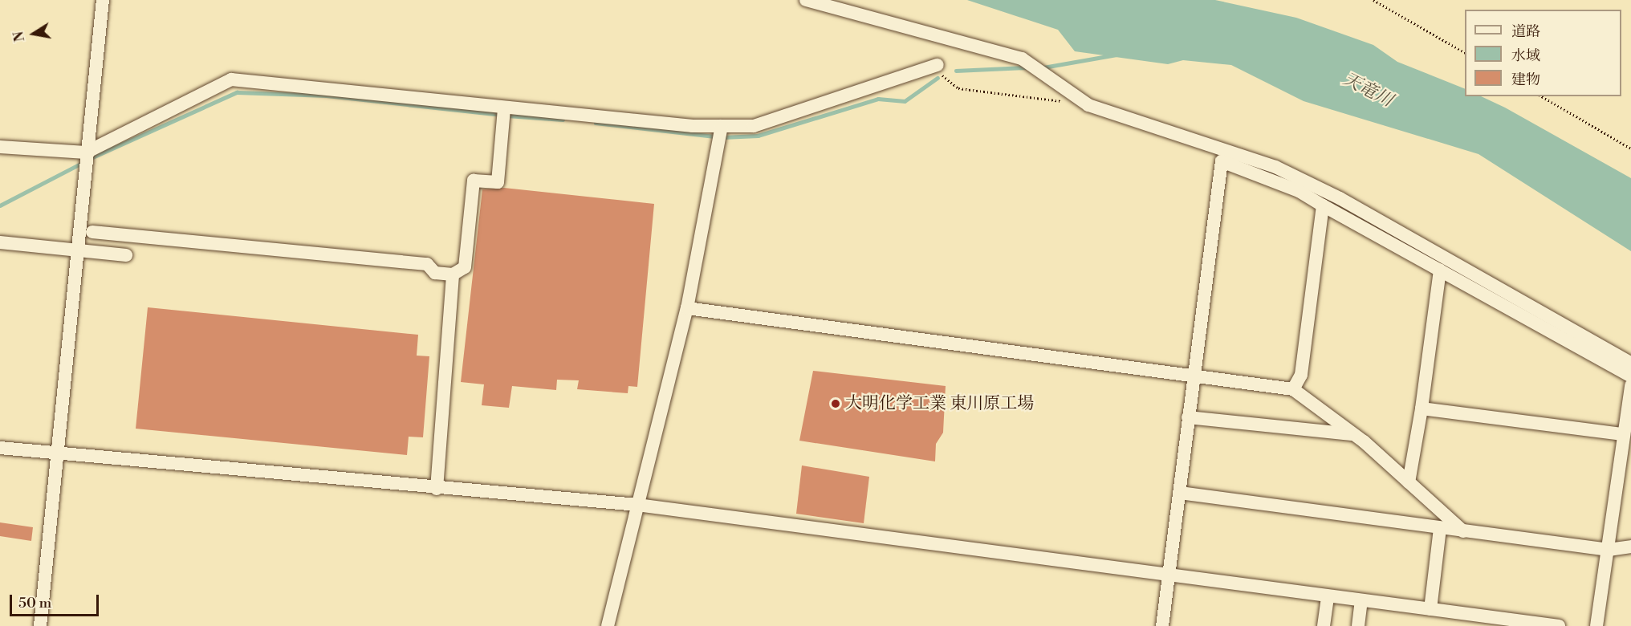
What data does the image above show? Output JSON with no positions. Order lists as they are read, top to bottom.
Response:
{
  "water": ["天竜川"],
  "places": ["大明化学工業 東川原工場"],
  "legend": ["道路", "水域", "建物"],
  "scale_bar": "50 m",
  "north": "left"
}
